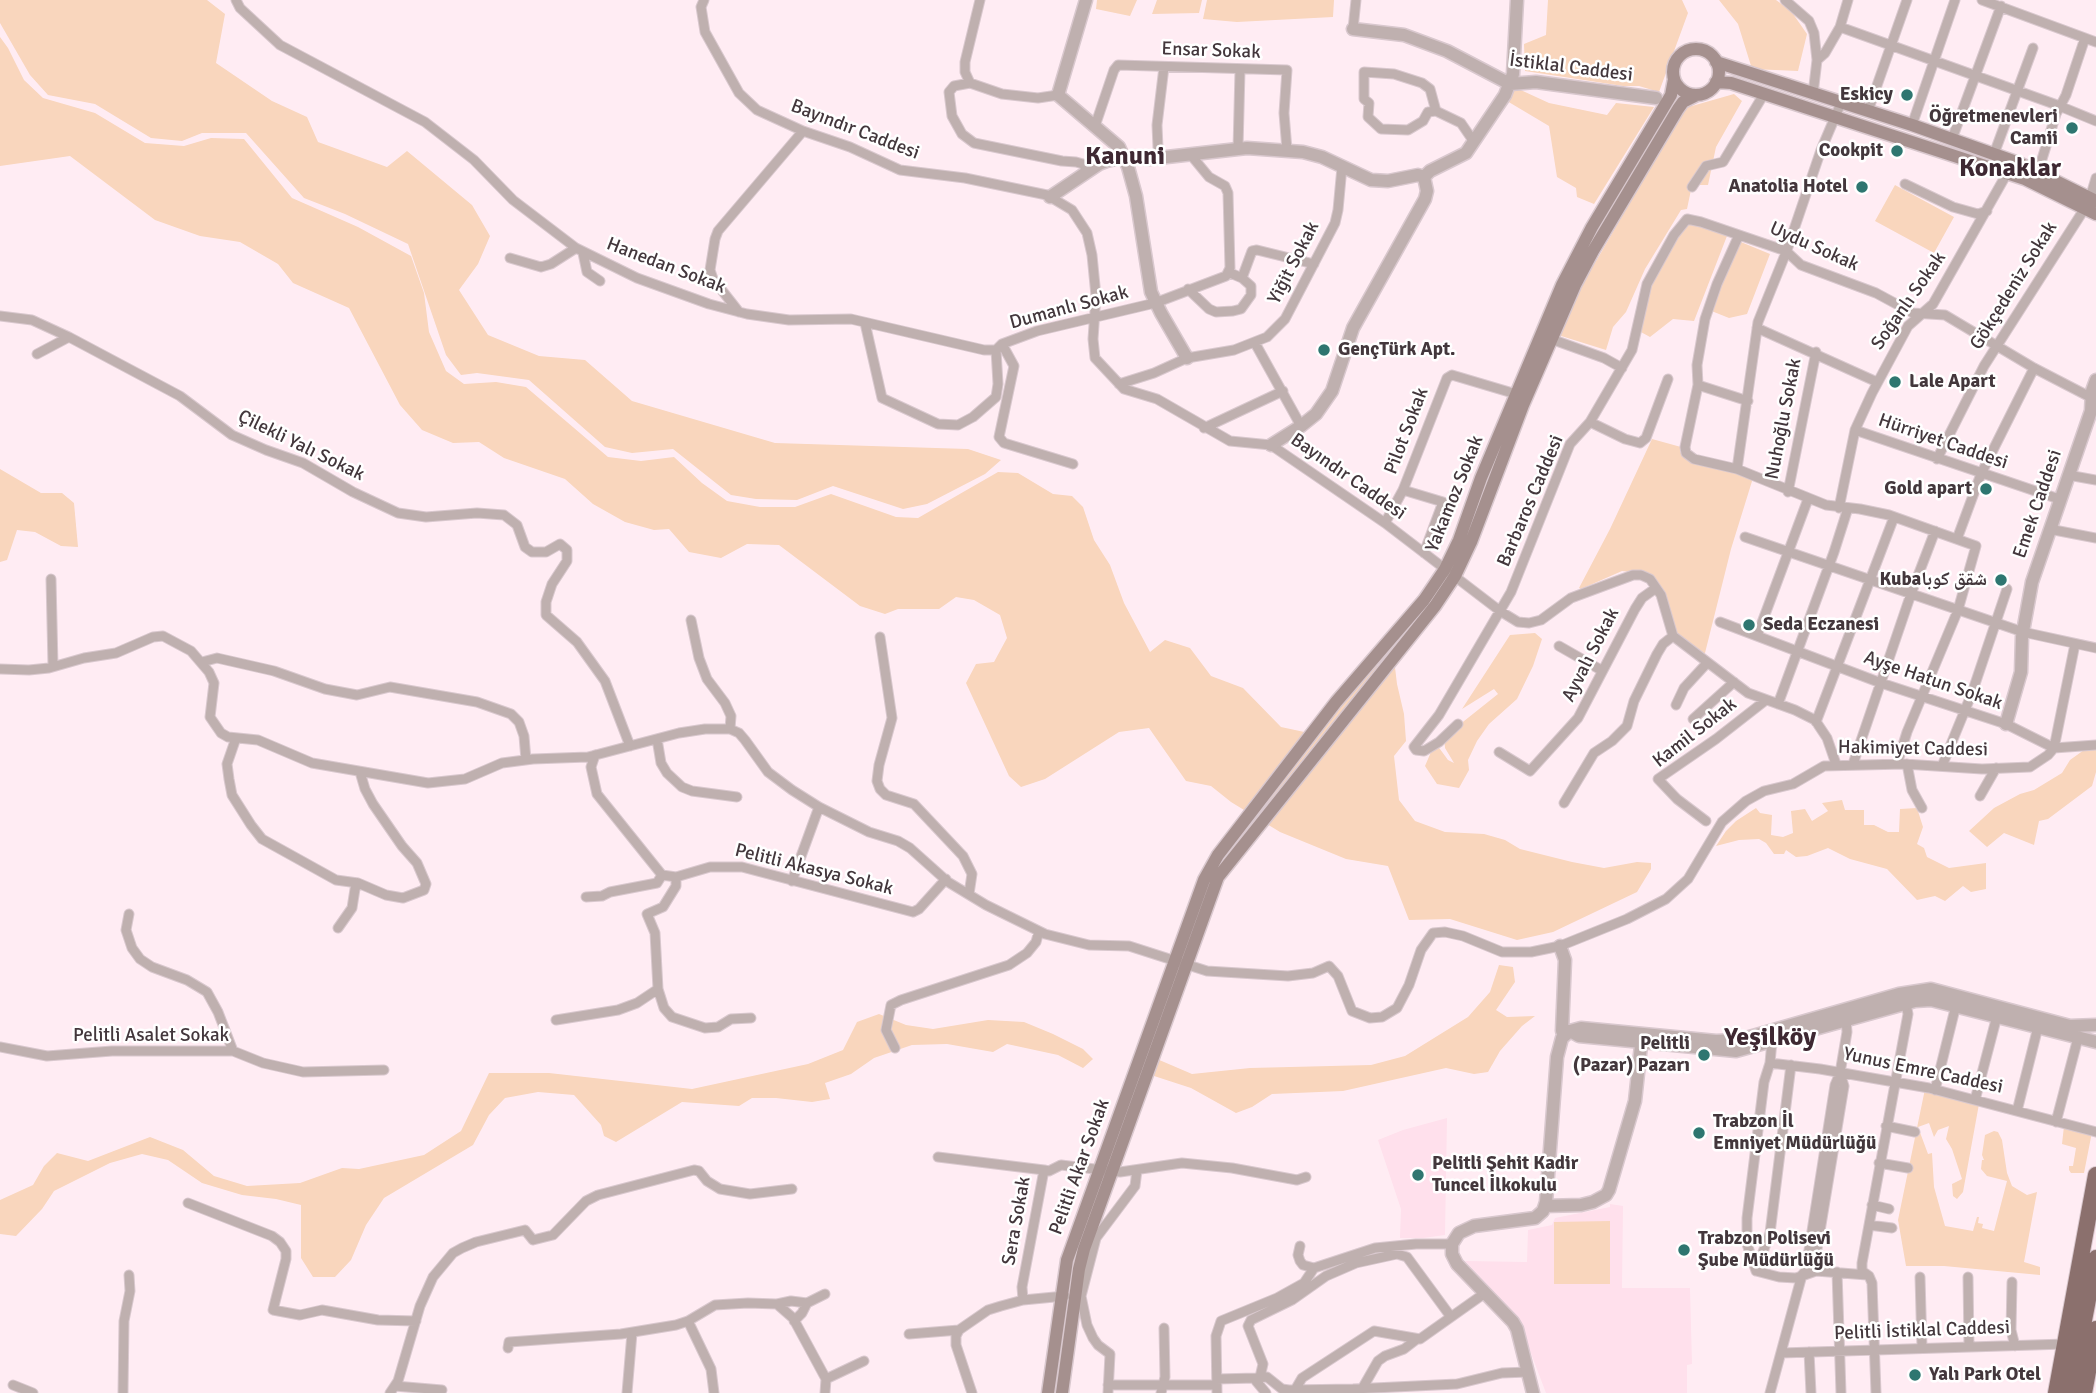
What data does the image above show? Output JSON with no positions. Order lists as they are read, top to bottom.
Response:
{
  "streets": {
    "main road": ["Yakamoz Sokak", "Pelitli Akar Sokak"],
    "street": [
      "Ensar Sokak",
      "İstiklal Caddesi",
      "Bayındır Caddesi",
      "Uydu Sokak",
      "Yiğit Sokak",
      "Hanedan Sokak",
      "Gökçedeniz Sokak",
      "Soğanlı Sokak",
      "Dumanlı Sokak",
      "Nuhoğlu Sokak",
      "Pilot Sokak",
      "Hürriyet Caddesi",
      "Çilekli Yalı Sokak",
      "Barbaros Caddesi",
      "Emek Caddesi",
      "Ayvalı Sokak",
      "Ayşe Hatun Sokak",
      "Kamil Sokak",
      "Hakimiyet Caddesi",
      "Pelitli Akasya Sokak",
      "Pelitli Asalet Sokak",
      "Yunus Emre Caddesi",
      "Sera Sokak",
      "Pelitli İstiklal Caddesi"
    ]
  },
  "crossings": [
    ["Bayındır Caddesi", "Yiğit Sokak"],
    ["Bayındır Caddesi", "Dumanlı Sokak"],
    ["Bayındır Caddesi", "Pilot Sokak"],
    ["Bayındır Caddesi", "Yakamoz Sokak"],
    ["Bayındır Caddesi", "Barbaros Caddesi"],
    ["Bayındır Caddesi", "Ayvalı Sokak"],
    ["Uydu Sokak", "Gökçedeniz Sokak"],
    ["Uydu Sokak", "Soğanlı Sokak"],
    ["Uydu Sokak", "Barbaros Caddesi"],
    ["Uydu Sokak", "Emek Caddesi"],
    ["Hanedan Sokak", "Dumanlı Sokak"],
    ["Gökçedeniz Sokak", "Hürriyet Caddesi"],
    ["Soğanlı Sokak", "Hürriyet Caddesi"],
    ["Soğanlı Sokak", "Ayşe Hatun Sokak"],
    ["Pilot Sokak", "Yakamoz Sokak"],
    ["Hürriyet Caddesi", "Emek Caddesi"],
    ["Yakamoz Sokak", "Hakimiyet Caddesi"],
    ["Yakamoz Sokak", "Pelitli Akar Sokak"],
    ["Emek Caddesi", "Ayşe Hatun Sokak"],
    ["Ayşe Hatun Sokak", "Hakimiyet Caddesi"],
    ["Hakimiyet Caddesi", "Pelitli Akar Sokak"]
  ],
  "districts": ["Kanuni", "Konaklar", "Yeşilköy"],
  "places": [
    "Eskicy",
    "Öğretmenevleri Camii",
    "Cookpit",
    "Anatolia Hotel",
    "GençTürk Apt.",
    "Lale Apart",
    "Gold apart",
    "Kubaشقق كوبا",
    "Seda Eczanesi",
    "Pelitli (Pazar) Pazarı",
    "Trabzon İl Emniyet Müdürlüğü",
    "Pelitli Şehit Kadir Tuncel İlkokulu",
    "Trabzon Polisevi Şube Müdürlüğü",
    "Yalı Park Otel"
  ]
}
